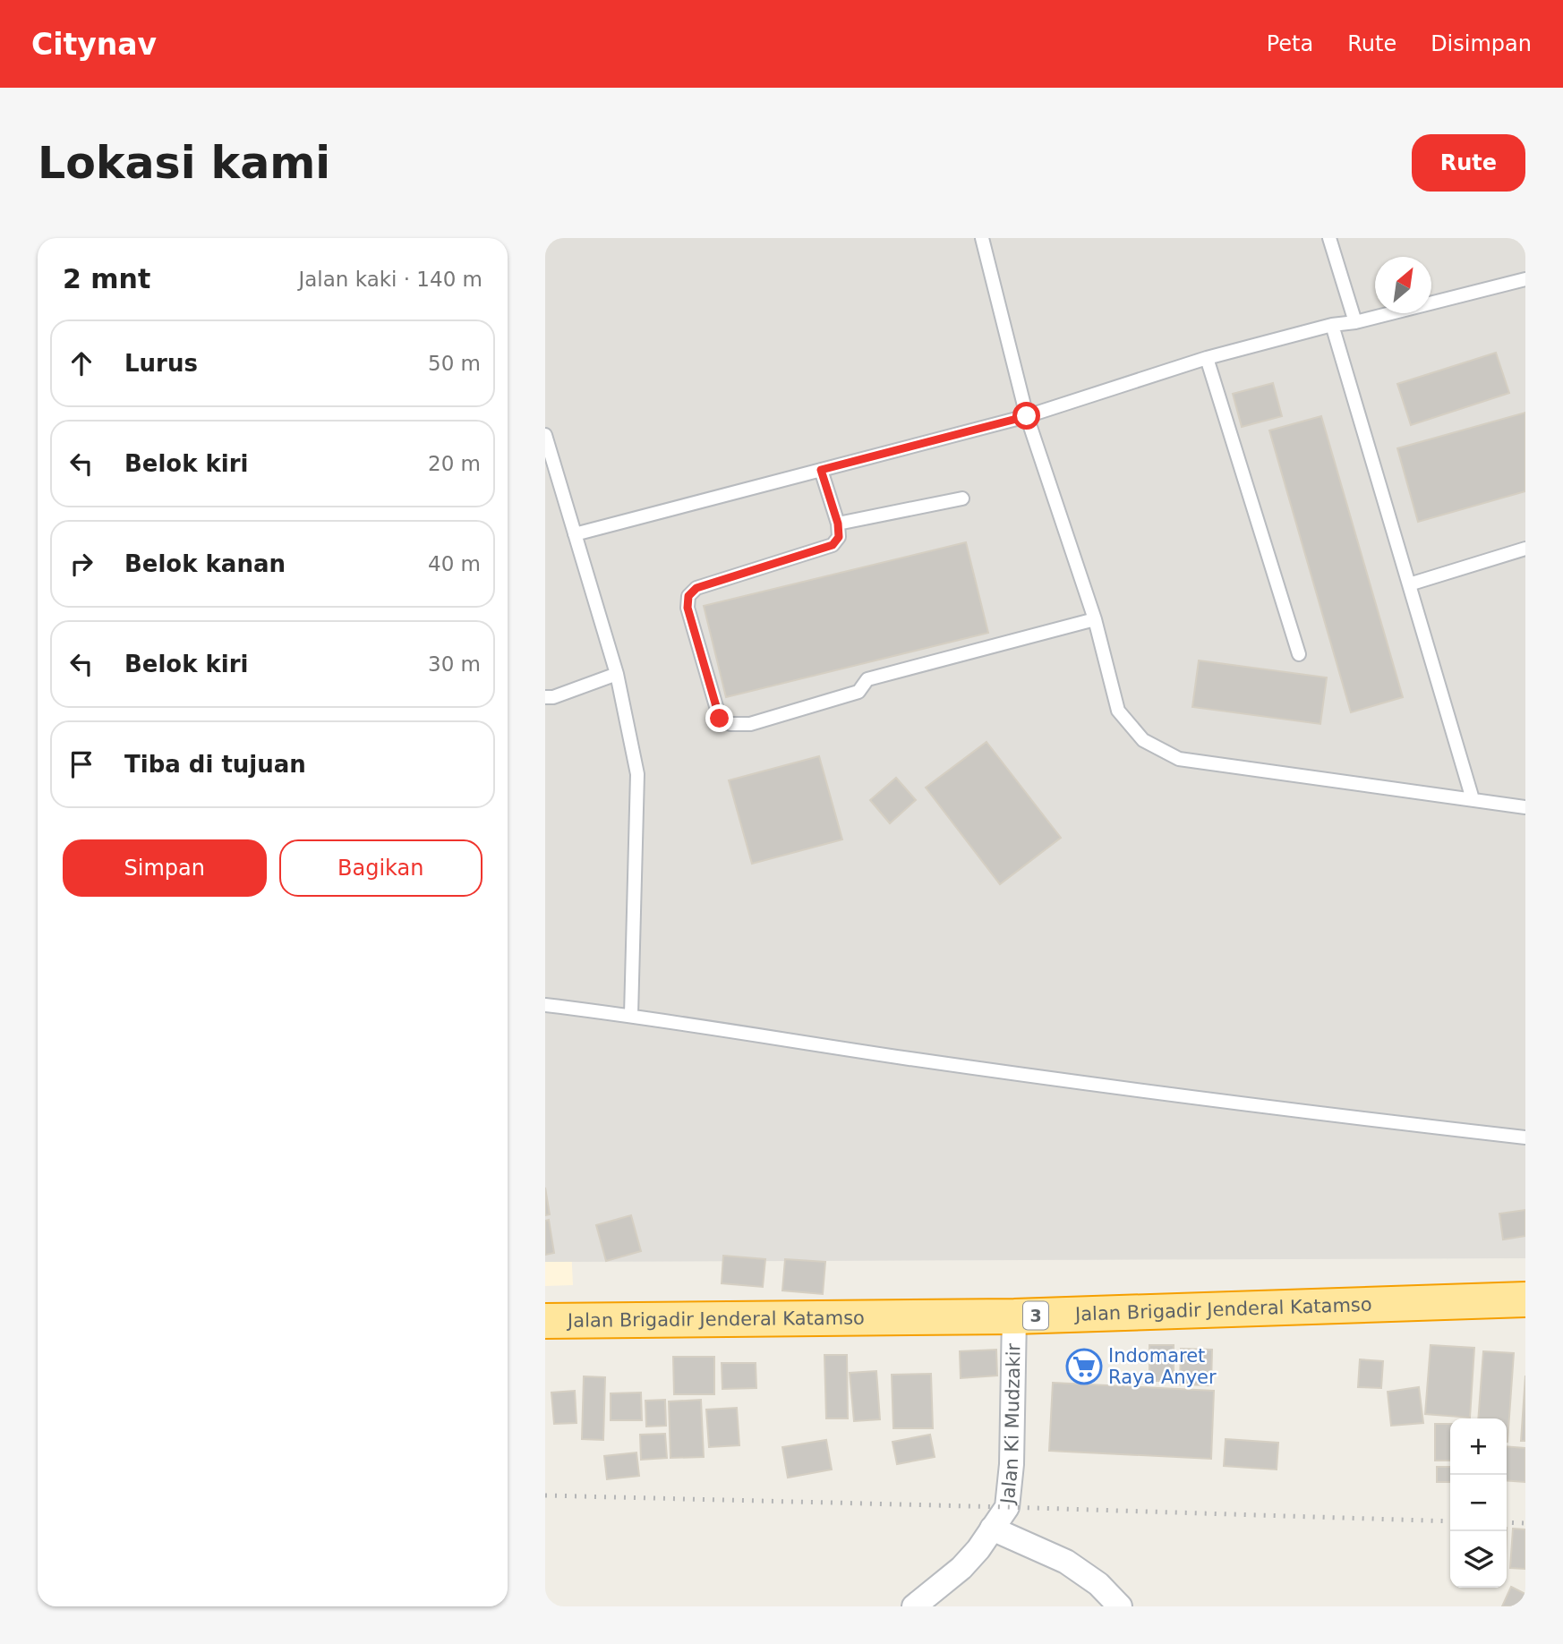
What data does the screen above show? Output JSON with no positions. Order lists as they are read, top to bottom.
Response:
{
  "streets": {
    "highway": ["Jalan Brigadir Jenderal Katamso", "3"],
    "street": ["Jalan Ki Mudzakir"]
  },
  "crossings": [
    ["Jalan Brigadir Jenderal Katamso", "Jalan Ki Mudzakir"]
  ],
  "places": {
    "supermarket": ["Indomaret Raya Anyer"]
  },
  "north": "top right",
  "page": {
    "header": "Citynav",
    "nav": ["Peta", "Rute", "Disimpan"],
    "buttons": [
      "Rute",
      ["Simpan", "Bagikan"]
    ],
    "title": "Lokasi kami",
    "heading": ["2 mnt", "Jalan kaki · 140 m"],
    "list": [
      ["Lurus", "50 m"],
      ["Belok kiri", "20 m"],
      ["Belok kanan", "40 m"],
      ["Belok kiri", "30 m"],
      "Tiba di tujuan"
    ],
    "map_buttons": ["+", "−"]
  }
}
